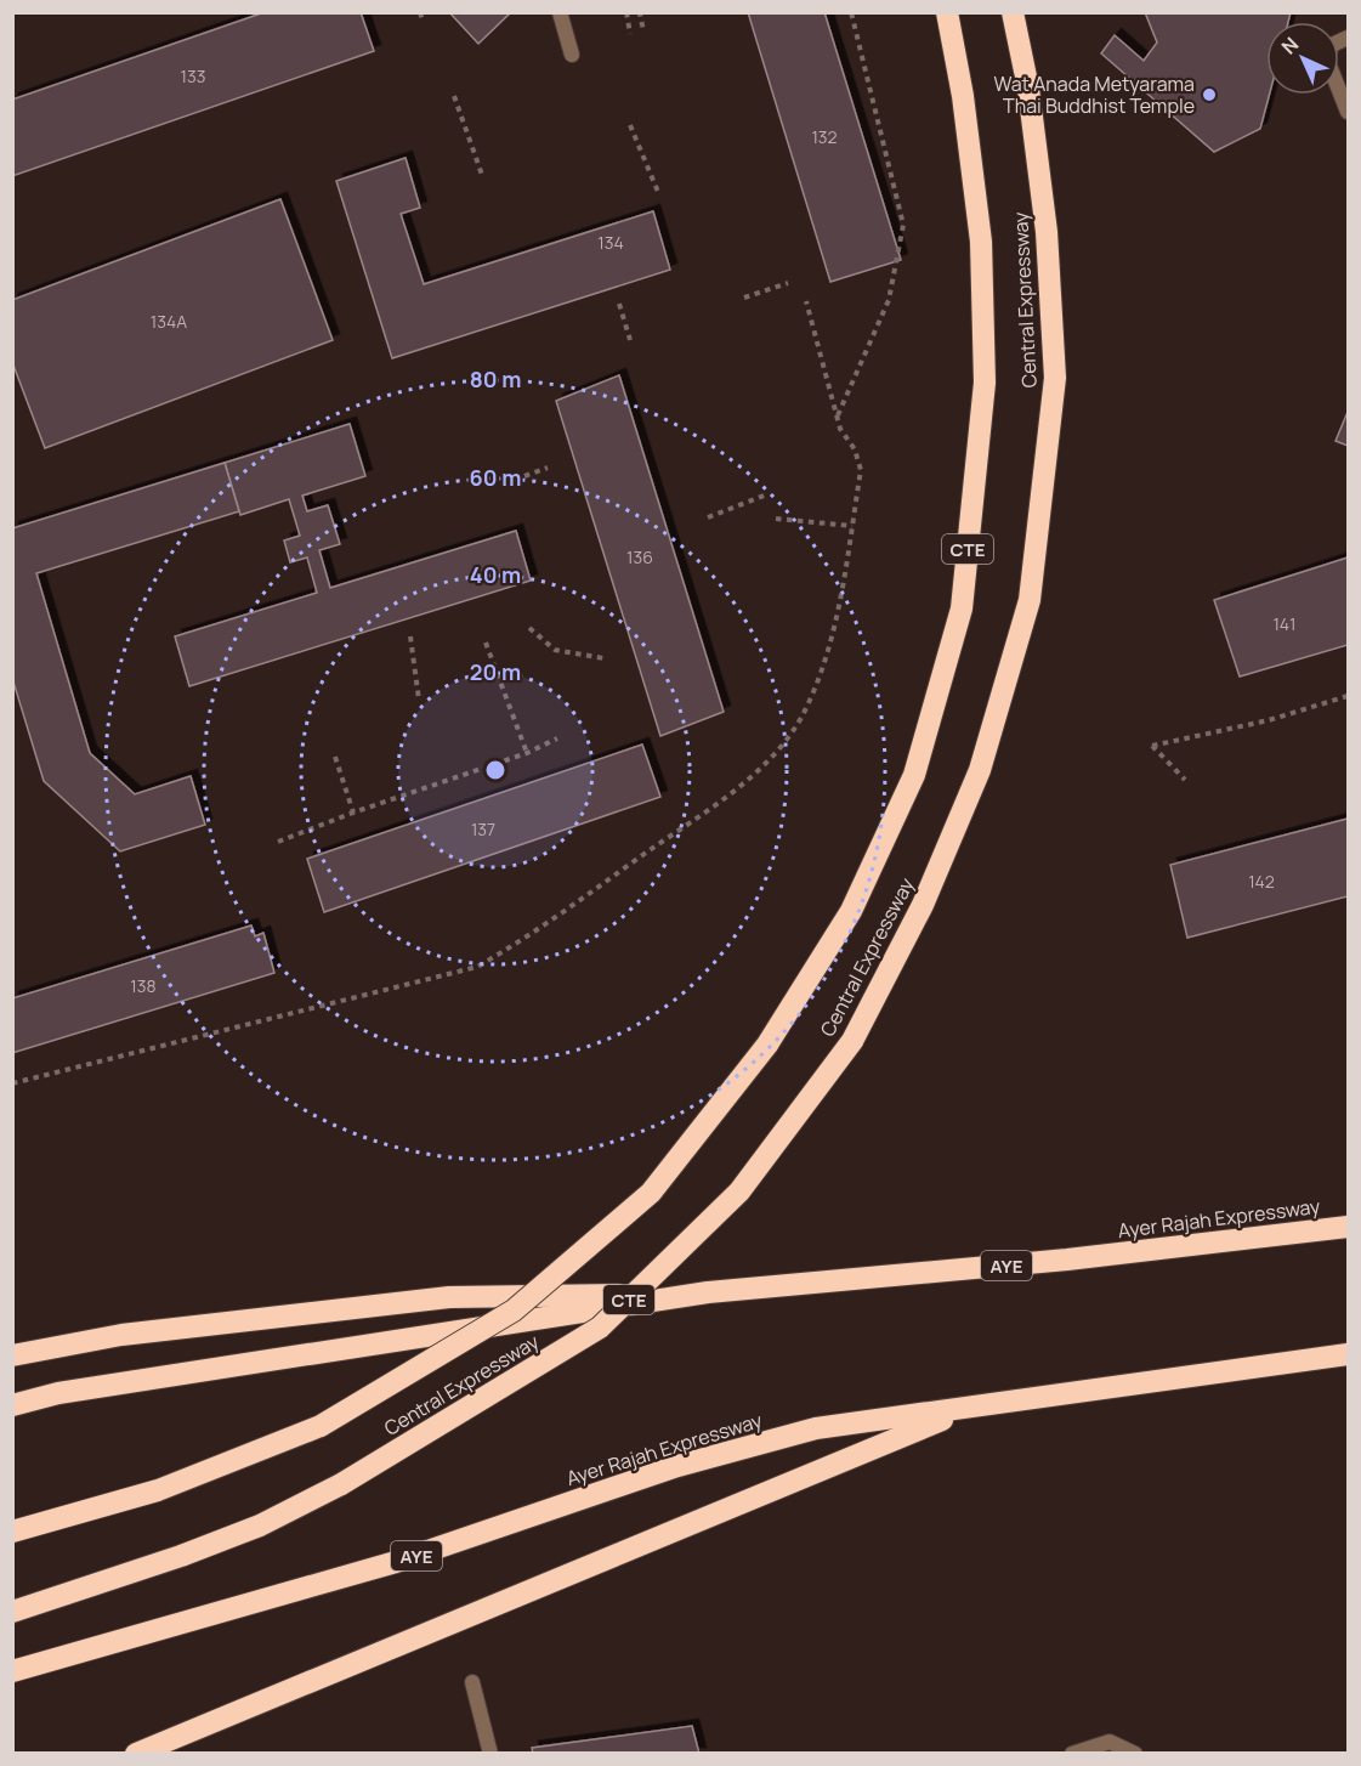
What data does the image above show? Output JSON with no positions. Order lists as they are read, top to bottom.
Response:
{
  "streets": {
    "highway": [
      "Central Expressway",
      "CTE",
      "Ayer Rajah Expressway",
      "AYE"
    ]
  },
  "crossings": [
    ["Ayer Rajah Expressway", "AYE"]
  ],
  "places": ["Wat Anada Metyarama Thai Buddhist Temple"],
  "house_numbers": [
    "133",
    "132",
    "134",
    "134A",
    "136",
    "141",
    "137",
    "142",
    "138"
  ],
  "north": "top left",
  "rings": [
    "80 m",
    "60 m",
    "40 m",
    "20 m"
  ]
}
